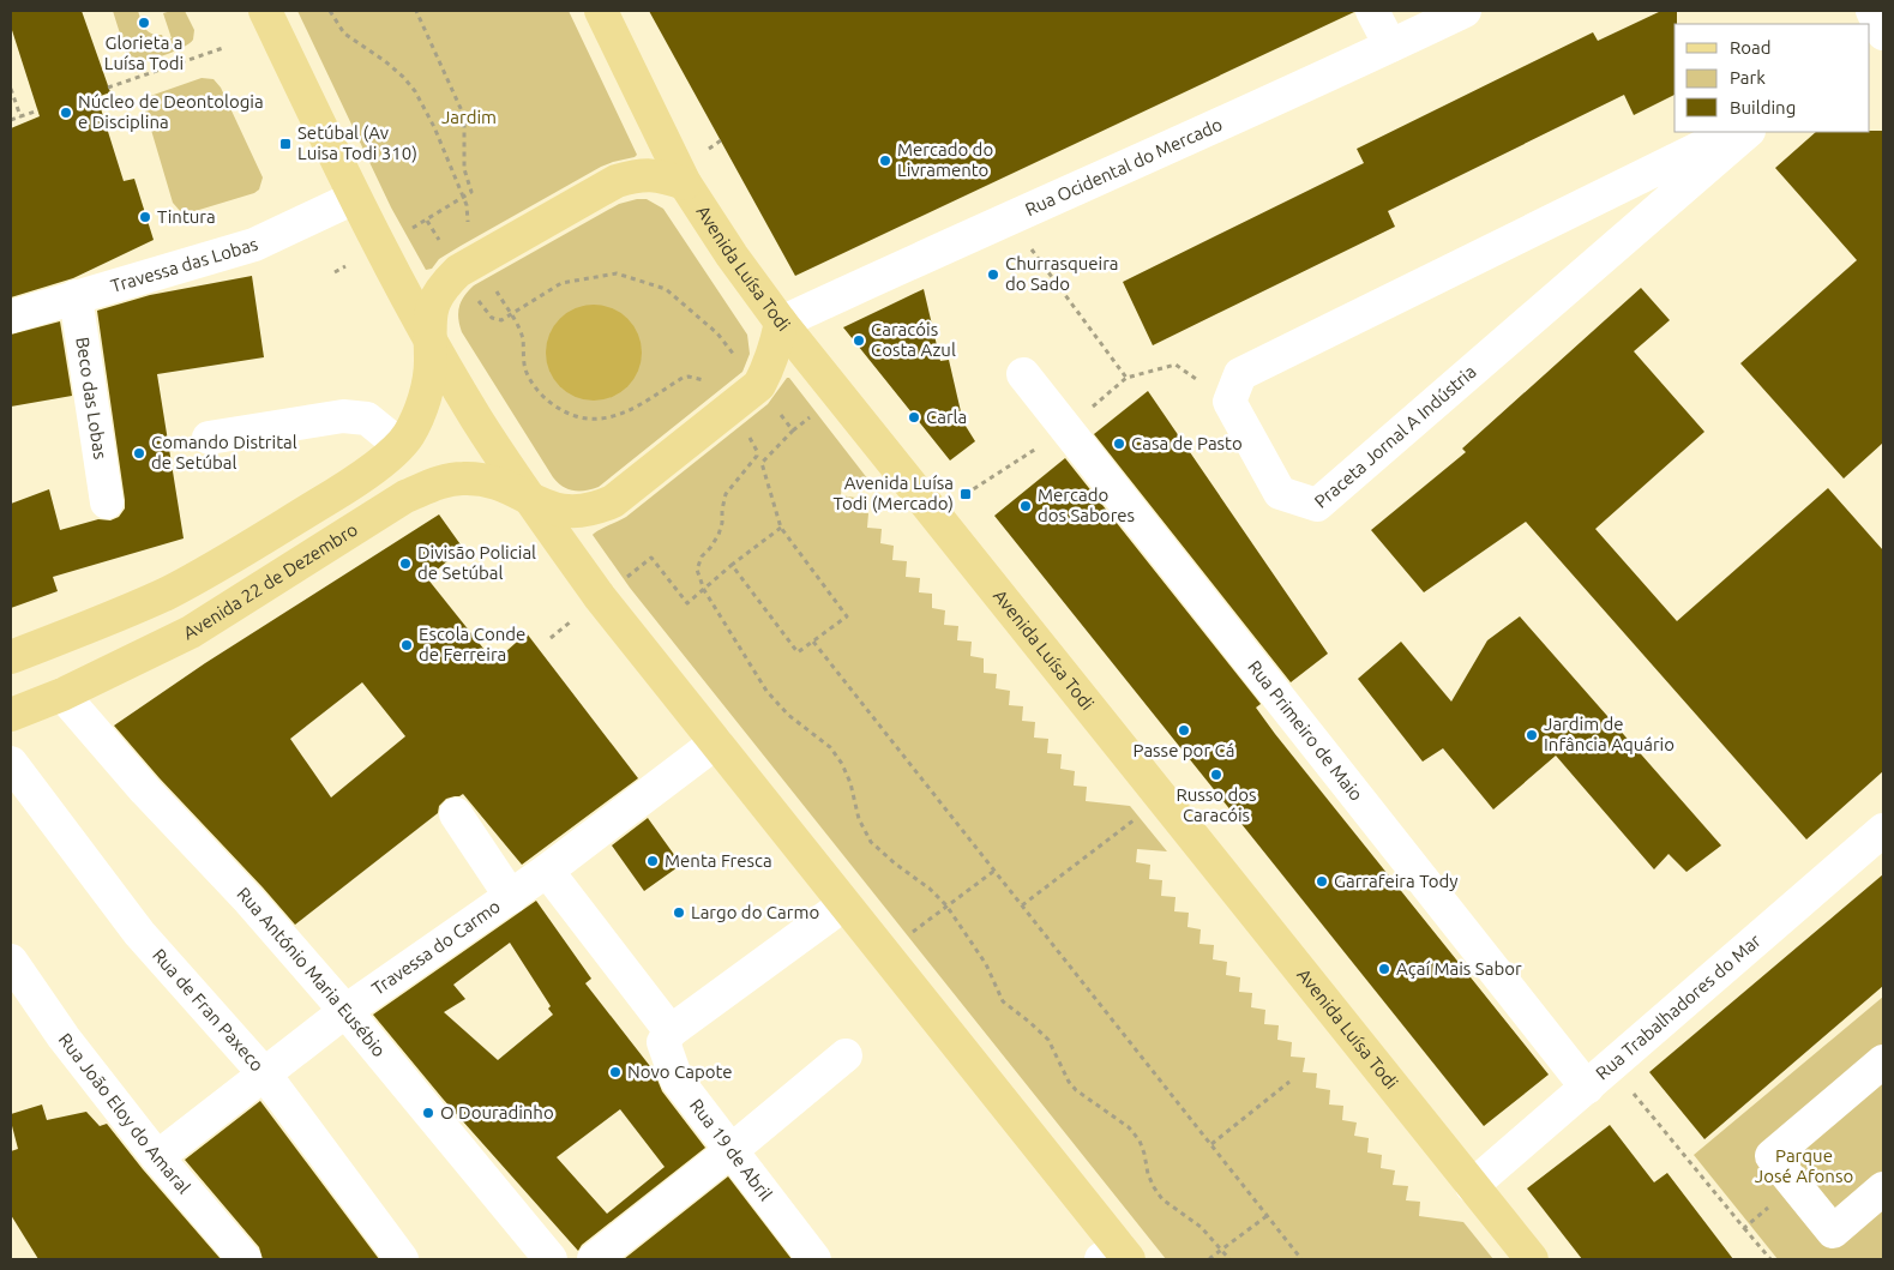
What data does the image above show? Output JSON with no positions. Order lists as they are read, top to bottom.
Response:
{
  "streets": {
    "main road": ["Avenida Luísa Todi", "Avenida 22 de Dezembro"],
    "street": [
      "Rua Ocidental do Mercado",
      "Travessa das Lobas",
      "Beco das Lobas",
      "Praceta Jornal A Indústria",
      "Rua Primeiro de Maio",
      "Travessa do Carmo",
      "Rua António Maria Eusébio",
      "Rua Trabalhadores do Mar",
      "Rua de Fran Paxeco",
      "Rua João Eloy do Amaral",
      "Rua 19 de Abril"
    ]
  },
  "crossings": [
    ["Rua Ocidental do Mercado", "Avenida Luísa Todi"],
    ["Travessa das Lobas", "Beco das Lobas"],
    ["Avenida Luísa Todi", "Rua Trabalhadores do Mar"],
    ["Avenida 22 de Dezembro", "Rua António Maria Eusébio"],
    ["Rua Primeiro de Maio", "Rua Trabalhadores do Mar"],
    ["Travessa do Carmo", "Rua António Maria Eusébio"],
    ["Travessa do Carmo", "Rua de Fran Paxeco"],
    ["Travessa do Carmo", "Rua João Eloy do Amaral"]
  ],
  "parks": ["Jardim", "Parque José Afonso"],
  "places": {
    "other": [
      "Glorieta a Luísa Todi",
      "Núcleo de Deontologia e Disciplina",
      "Mercado do Livramento",
      "Tintura",
      "Churrasqueira do Sado",
      "Caracóis Costa Azul",
      "Carla",
      "Casa de Pasto",
      "Comando Distrital de Setúbal",
      "Mercado dos Sabores",
      "Divisão Policial de Setúbal",
      "Escola Conde de Ferreira",
      "Passe por Cá",
      "Jardim de Infância Aquário",
      "Russo dos Caracóis",
      "Menta Fresca",
      "Garrafeira Tody",
      "Largo do Carmo",
      "Açaí Mais Sabor",
      "Novo Capote",
      "O Douradinho"
    ],
    "transit": ["Setúbal (Av Luisa Todi 310)", "Avenida Luísa Todi (Mercado)"]
  },
  "legend": ["Road", "Park", "Building"]
}
